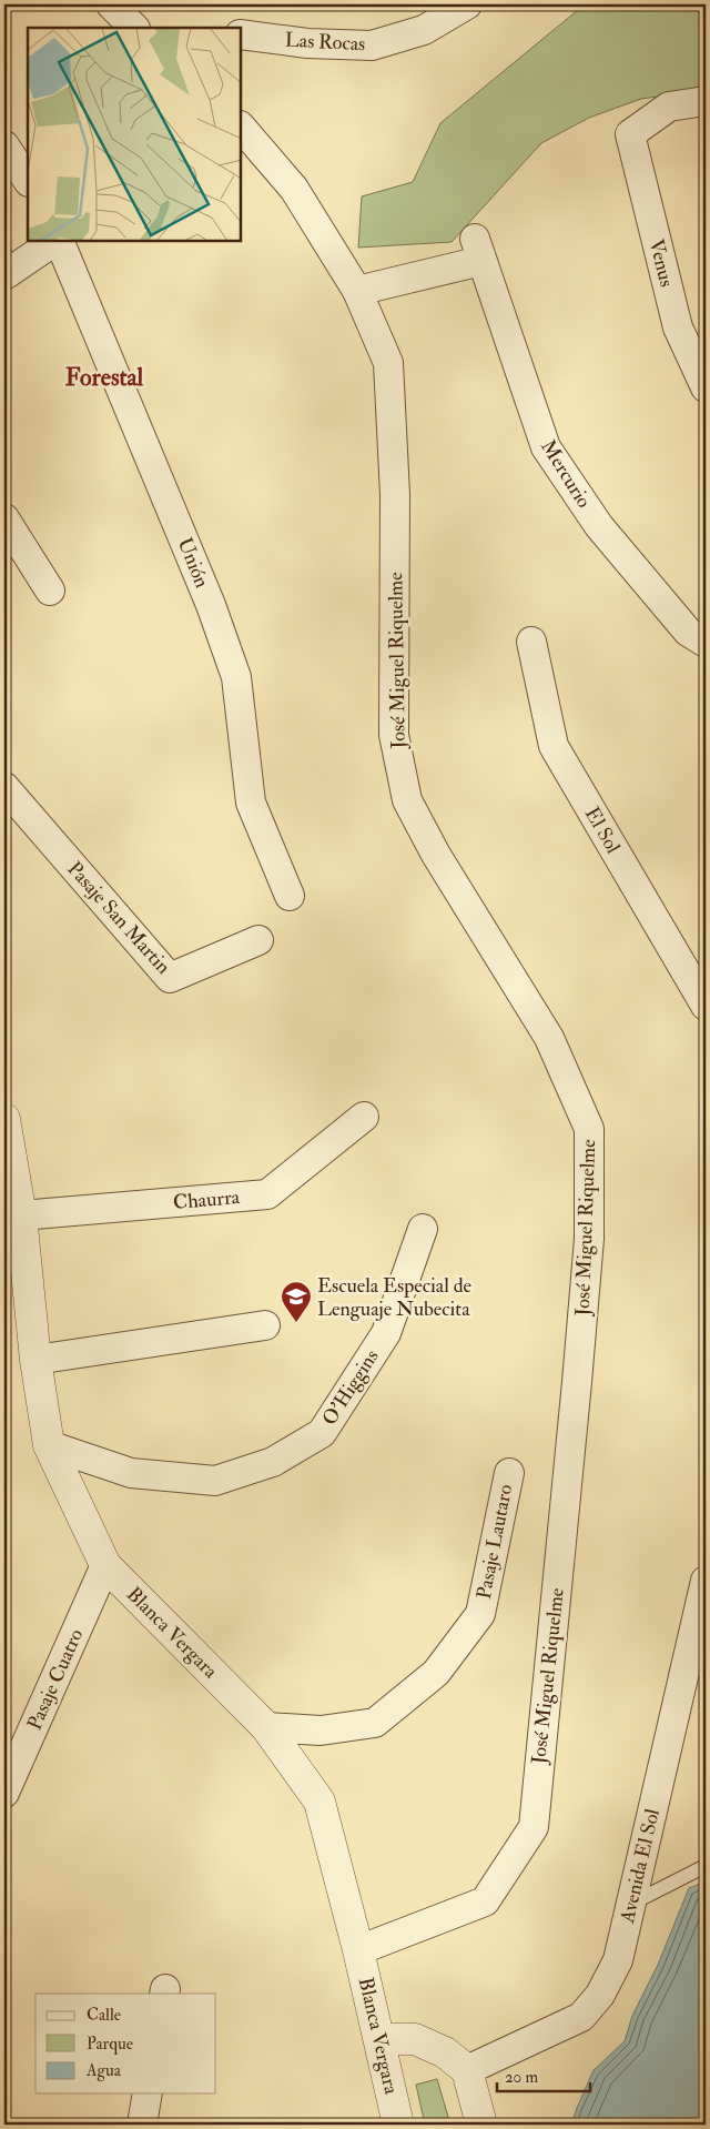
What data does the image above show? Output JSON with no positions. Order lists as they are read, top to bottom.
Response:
{
  "streets": {
    "street": [
      "Las Rocas",
      "Venus",
      "Mercurio",
      "Unión",
      "José Miguel Riquelme",
      "El Sol",
      "Pasaje San Martin",
      "Chaurra",
      "O'Higgins",
      "Pasaje Lautaro",
      "Blanca Vergara",
      "Pasaje Cuatro",
      "Avenida El Sol"
    ]
  },
  "crossings": [
    ["Mercurio", "José Miguel Riquelme"],
    ["José Miguel Riquelme", "Blanca Vergara"],
    ["Chaurra", "Blanca Vergara"],
    ["O'Higgins", "Blanca Vergara"],
    ["Pasaje Lautaro", "Blanca Vergara"],
    ["Blanca Vergara", "Pasaje Cuatro"]
  ],
  "districts": ["Forestal"],
  "places": {
    "school or university": ["Escuela Especial de Lenguaje Nubecita"]
  },
  "legend": ["Calle", "Parque", "Agua"],
  "scale_bar": "20 m"
}
